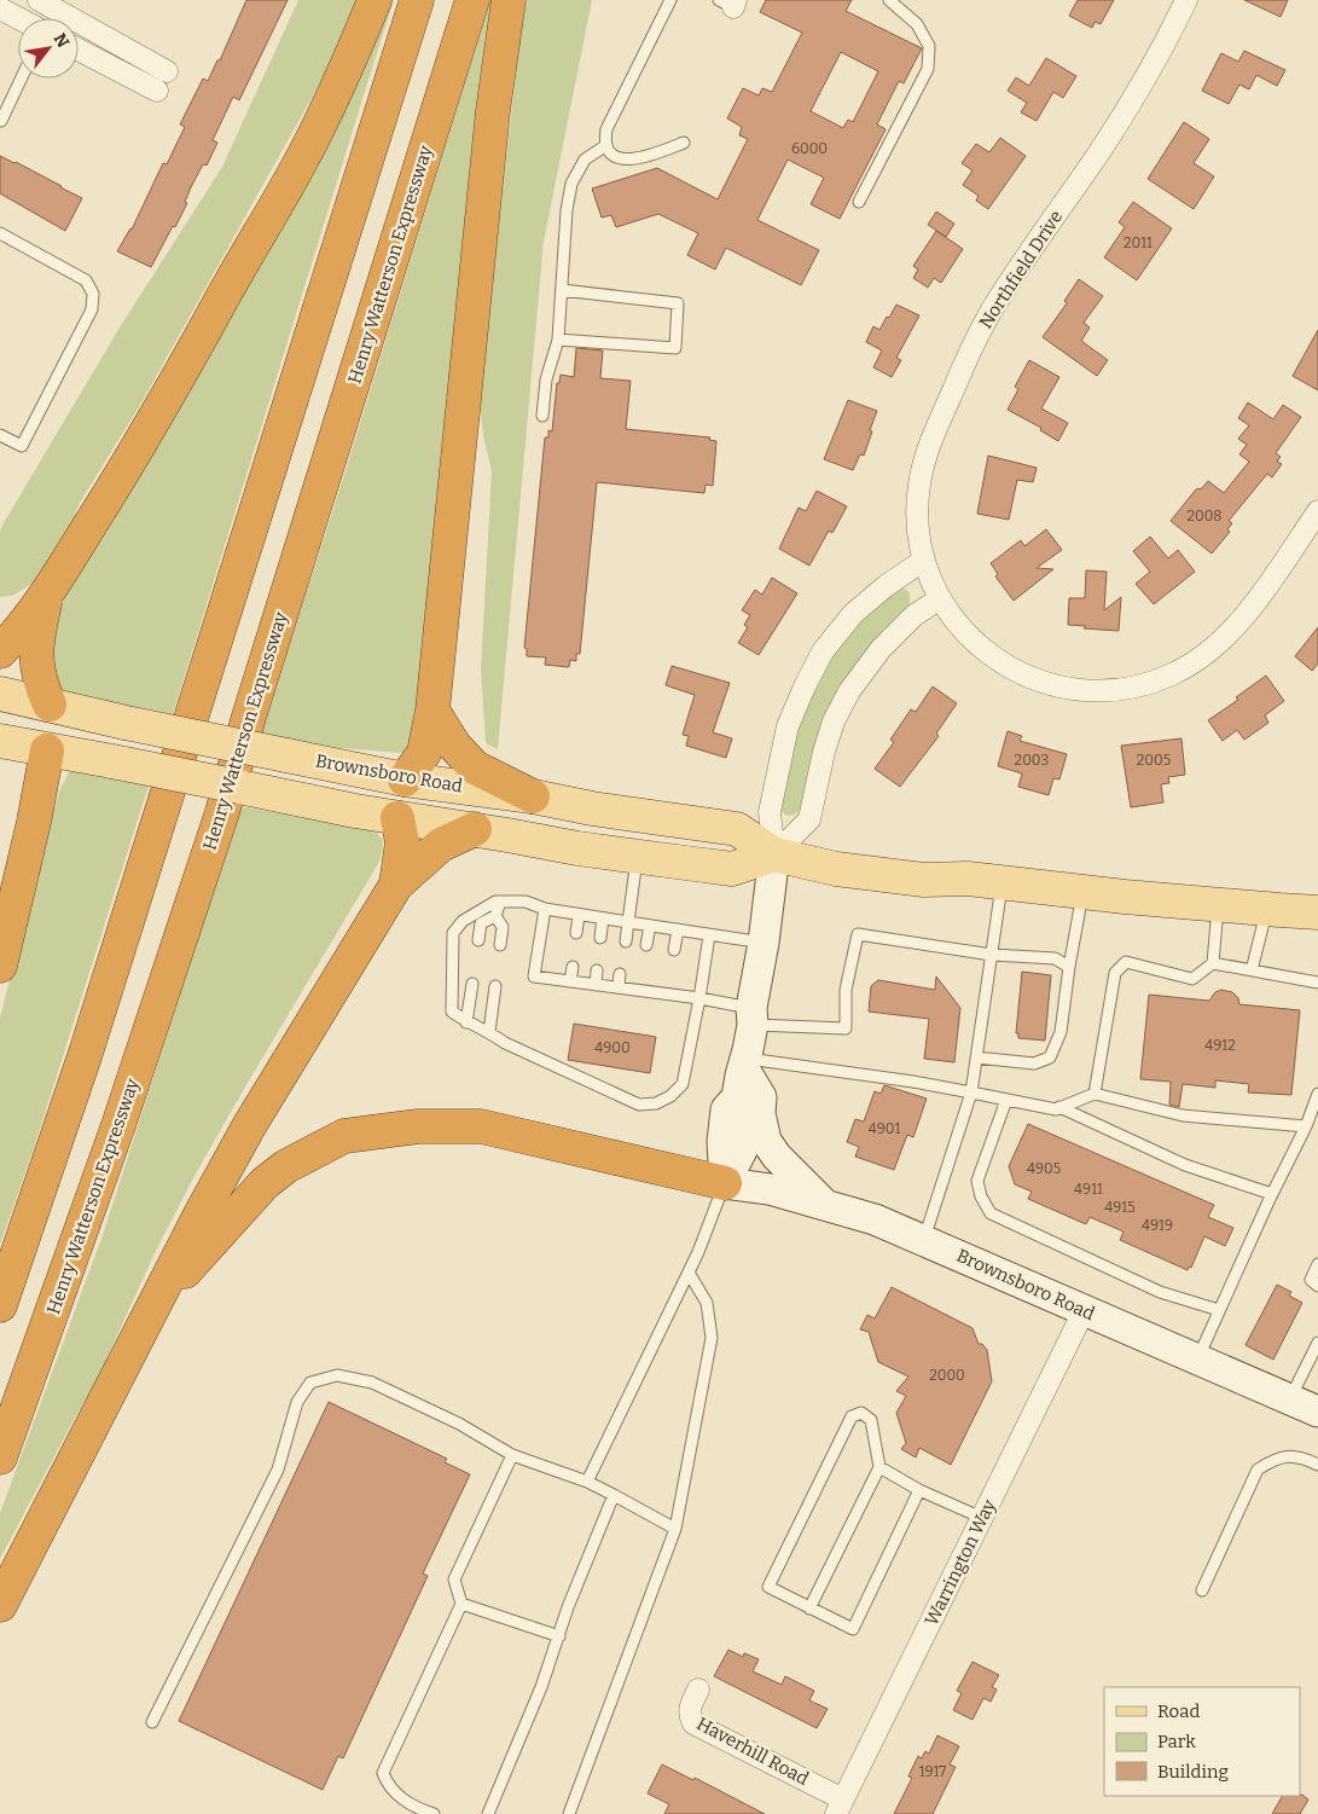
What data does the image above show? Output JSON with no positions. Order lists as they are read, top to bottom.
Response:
{
  "streets": {
    "highway": ["Henry Watterson Expressway"],
    "main road": ["Brownsboro Road"],
    "street": ["Northfield Drive", "Warrington Way", "Haverhill Road"]
  },
  "crossings": [
    ["Brownsboro Road", "Warrington Way"],
    ["Warrington Way", "Haverhill Road"]
  ],
  "house_numbers": [
    "6000",
    "2011",
    "2008",
    "2003",
    "2005",
    "4912",
    "4900",
    "4901",
    "4905",
    "4911",
    "4915",
    "4919",
    "2000",
    "1917"
  ],
  "legend": ["Road", "Park", "Building"],
  "north": "top right"
}
